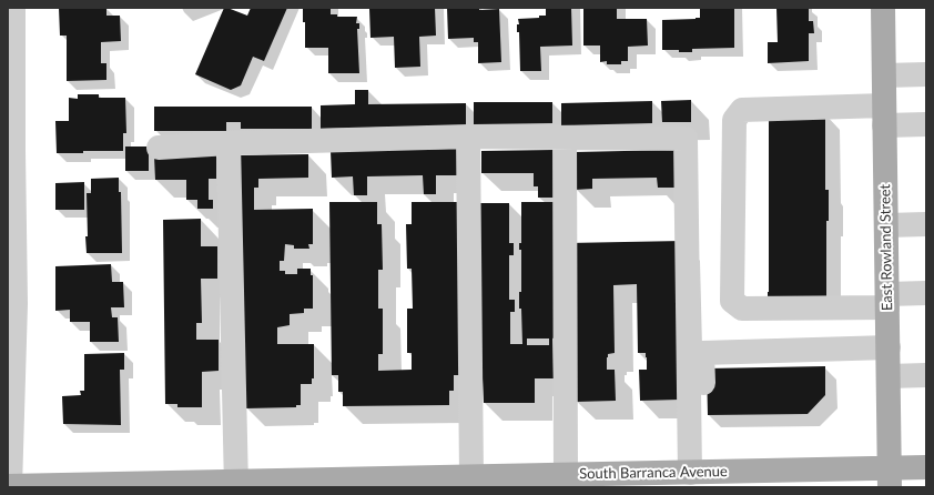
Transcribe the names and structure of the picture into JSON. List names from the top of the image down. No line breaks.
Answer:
{"streets":{"main road":["East Rowland Street","South Barranca Avenue"]},"crossings":[["East Rowland Street","South Barranca Avenue"]]}
